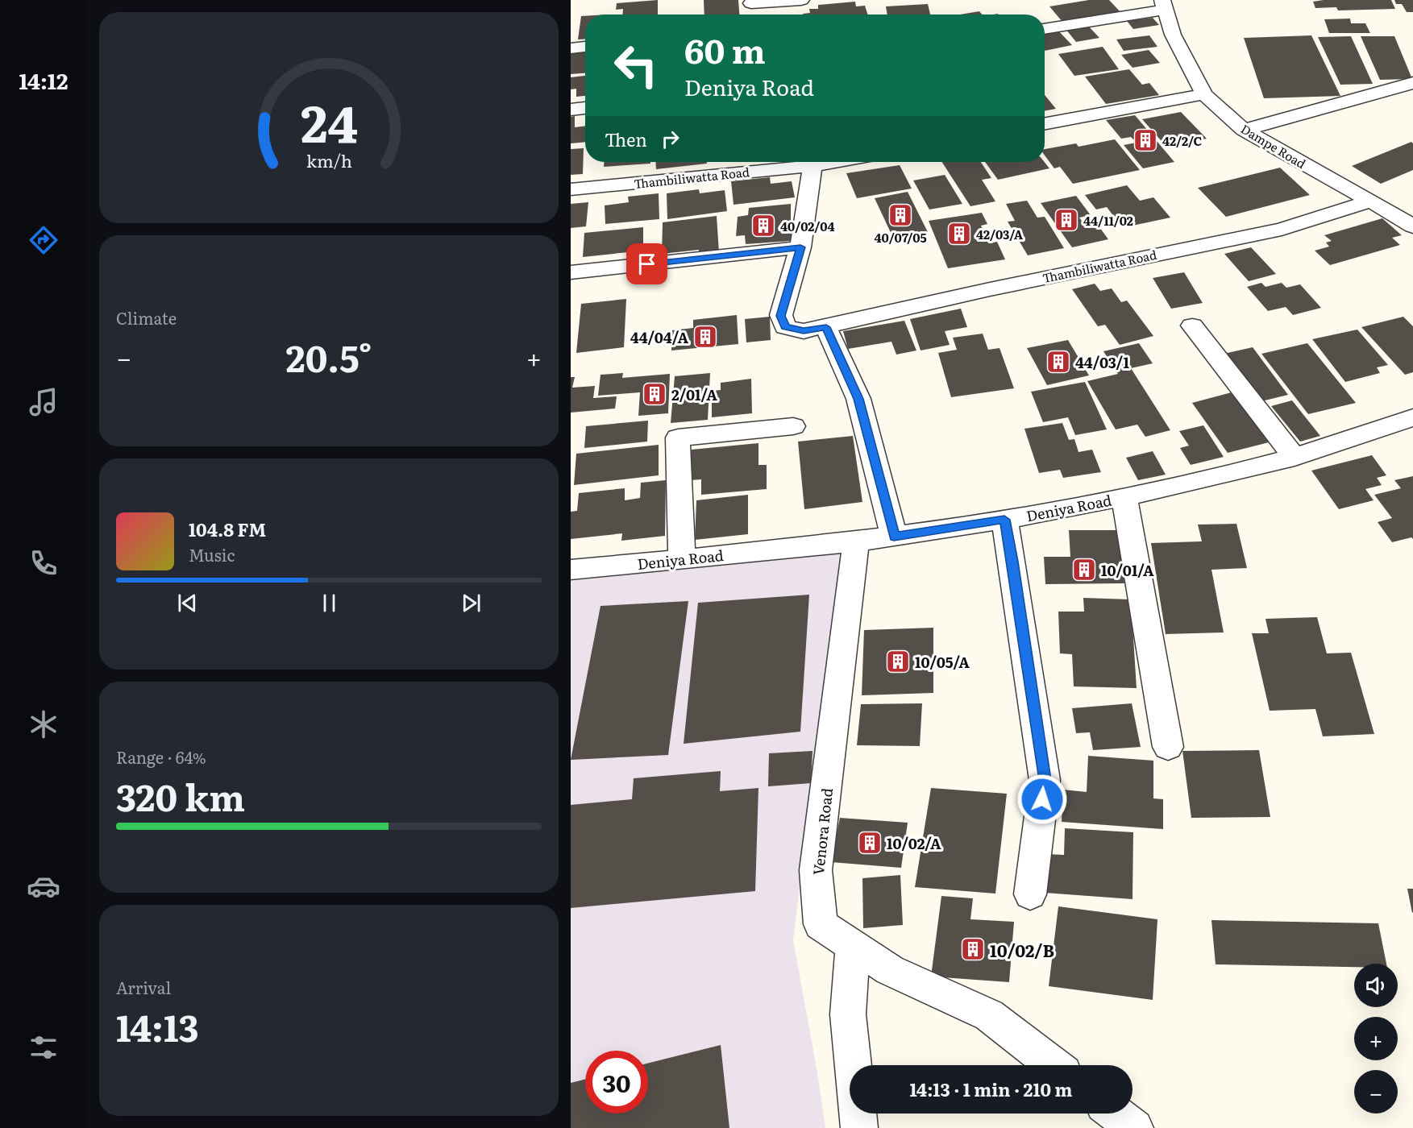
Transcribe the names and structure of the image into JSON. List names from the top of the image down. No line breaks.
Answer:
{"streets":{"street":["Dampe Road","Thambiliwatta Road","Deniya Road","Venora Road"]},"crossings":[["Dampe Road","Thambiliwatta Road"],["Deniya Road","Venora Road"]],"places":{"building":["42/2/C","40/07/05","44/11/02","40/02/04","42/03/A","44/04/A","44/03/1","2/01/A","10/01/A","10/05/A","10/02/A","10/02/B"]},"page":{"tabs":"14:12","turn":["60 m","Deniya Road"],"then":"Then","tile":["Climate",["Range · 64%","320 km"],["Arrival","14:13"]],"heat":["−","20.5°","+"],"song":["104.8 FM","Music"],"map_buttons":["+","−"],"limit":"30","trip":"14:13 · 1 min · 210 m","gauge":["24","km/h"]}}
